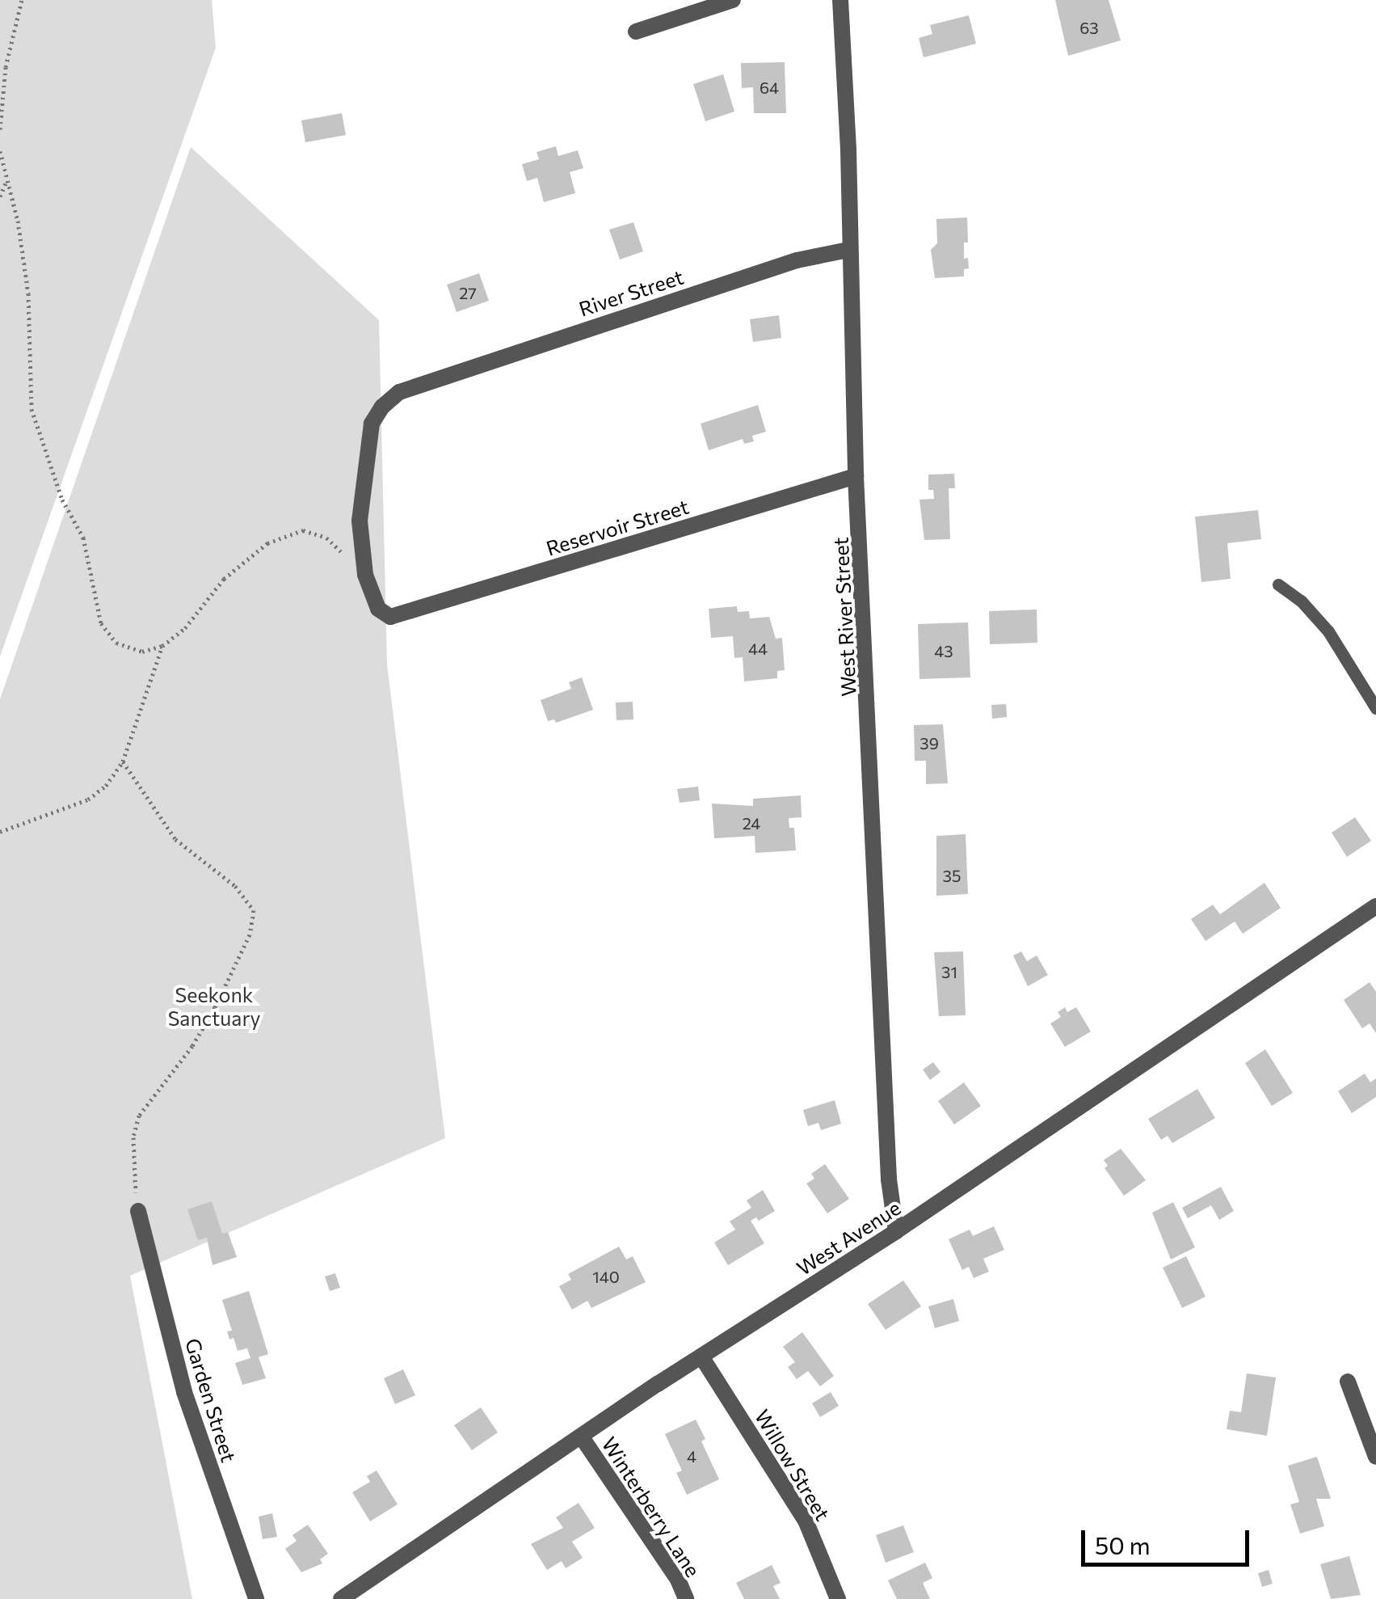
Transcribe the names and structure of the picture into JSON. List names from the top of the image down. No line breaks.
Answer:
{"streets":{"street":["River Street","Reservoir Street","West River Street","West Avenue","Garden Street","Willow Street","Winterberry Lane"]},"crossings":[["River Street","Reservoir Street"],["River Street","West River Street"],["Reservoir Street","West River Street"],["West River Street","West Avenue"],["West Avenue","Willow Street"],["West Avenue","Winterberry Lane"]],"parks":["Seekonk Sanctuary"],"house_numbers":["63","64","27","44","43","39","24","35","31","140","4"],"scale_bar":"50 m"}
